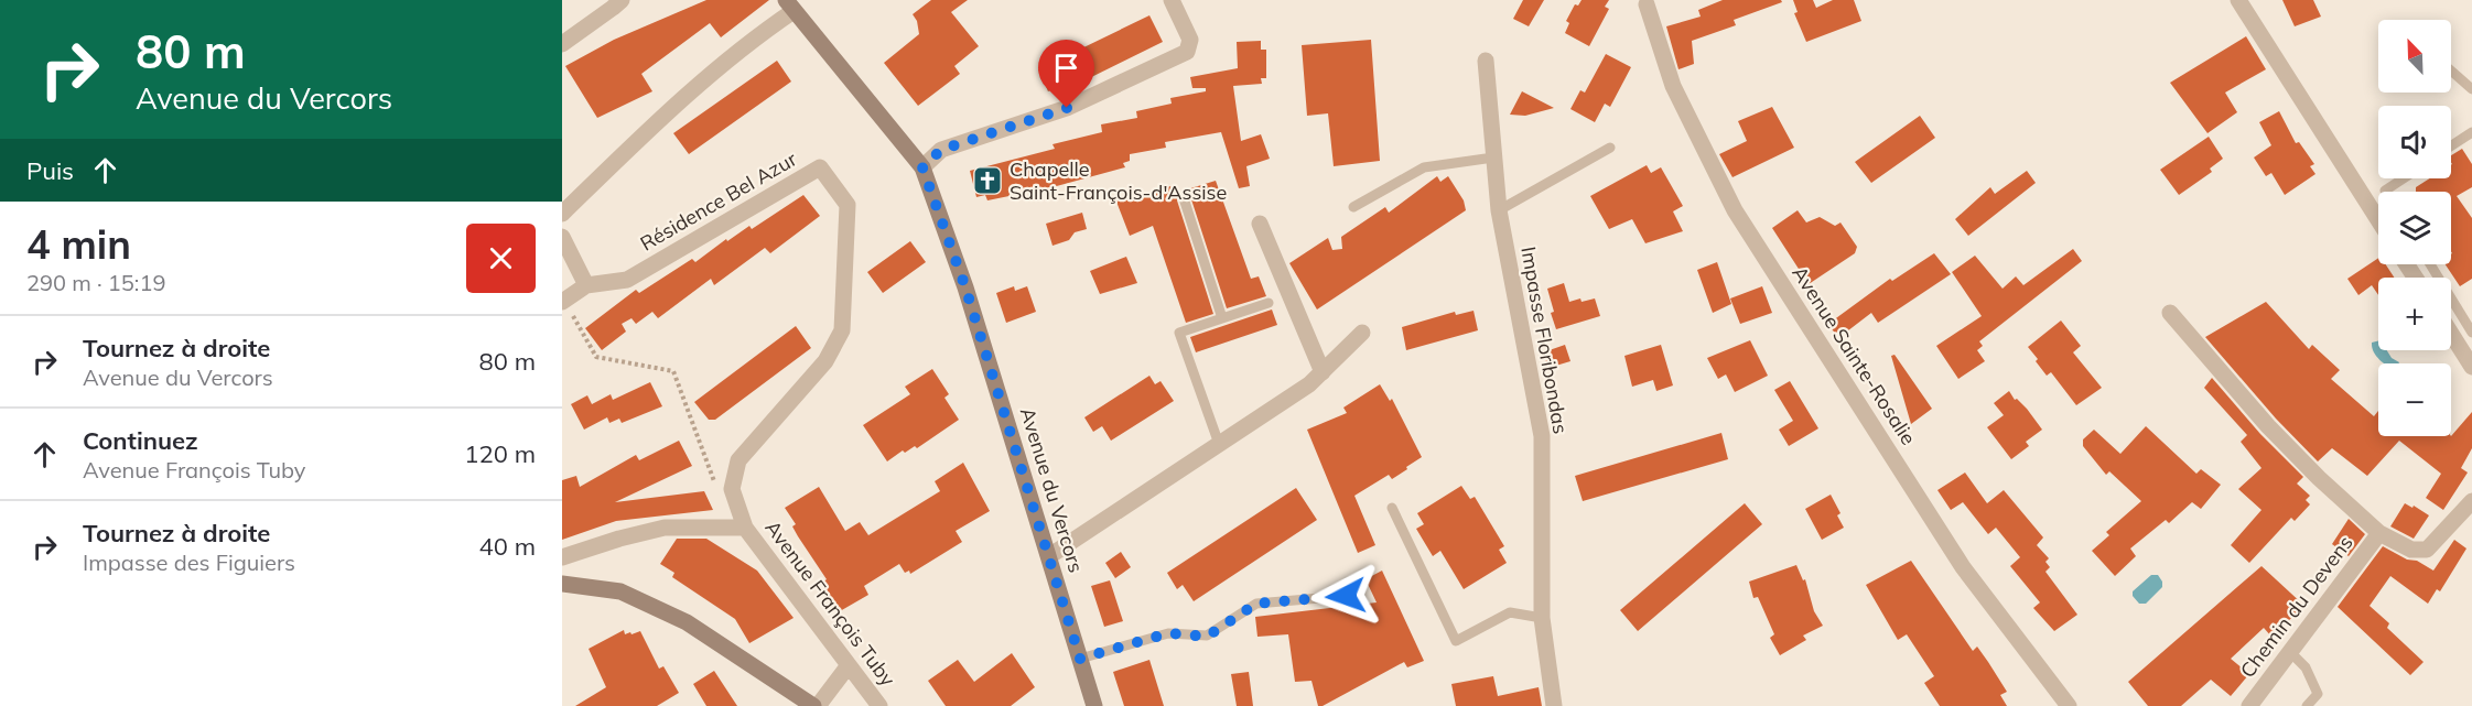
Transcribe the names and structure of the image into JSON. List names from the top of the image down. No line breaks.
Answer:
{"streets":{"street":["Résidence Bel Azur","Impasse Floribondas","Avenue Sainte-Rosalie","Avenue du Vercors","Avenue François Tuby","Chemin du Devens"]},"crossings":[["Résidence Bel Azur","Avenue François Tuby"]],"places":{"church":["Chapelle Saint-François-d'Assise"]},"north":"top left","page":{"turn":["80 m","Avenue du Vercors"],"map_buttons":["+","−"],"then":"Puis","heading":["4 min","290 m · 15:19"],"list":[{"name":"Tournez à droite","note":"Avenue du Vercors","value":"80 m"},{"name":"Continuez","note":"Avenue François Tuby","value":"120 m"},{"name":"Tournez à droite","note":"Impasse des Figuiers","value":"40 m"}]}}
